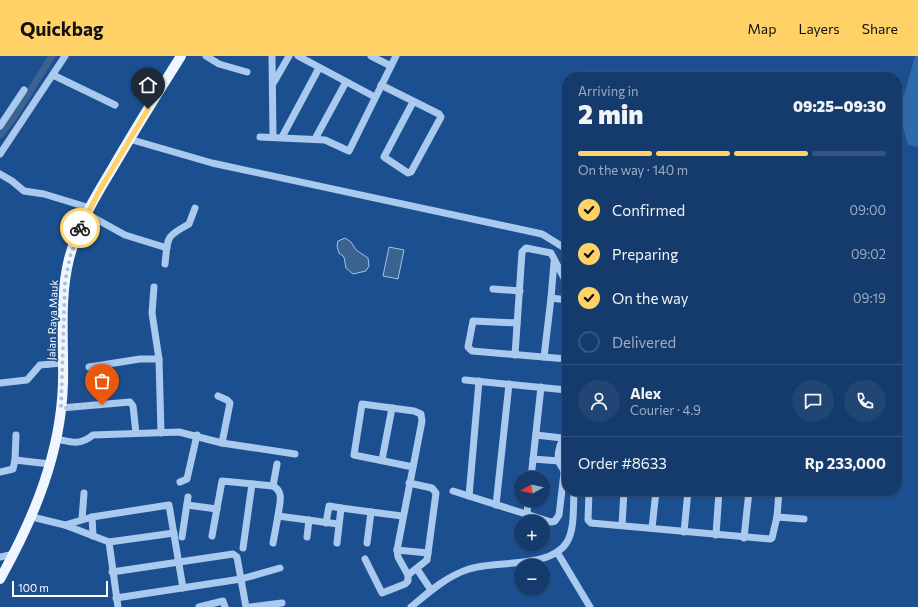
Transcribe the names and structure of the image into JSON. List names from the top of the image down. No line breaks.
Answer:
{"streets":{"main road":["Jalan Raya Mauk"]},"scale_bar":"100 m","north":"left","page":{"header":"Quickbag","nav":["Map","Layers","Share"],"heading":["2 min","Arriving in","09:25–09:30"],"panel":["Alex","Courier · 4.9","Order #8633","Rp 233,000"],"bar":"On the way · 140 m","list":[["Confirmed","09:00"],["Preparing","09:02"],["On the way","09:19"],"Delivered"],"map_buttons":["+","−"],"scale":"100 m"}}
